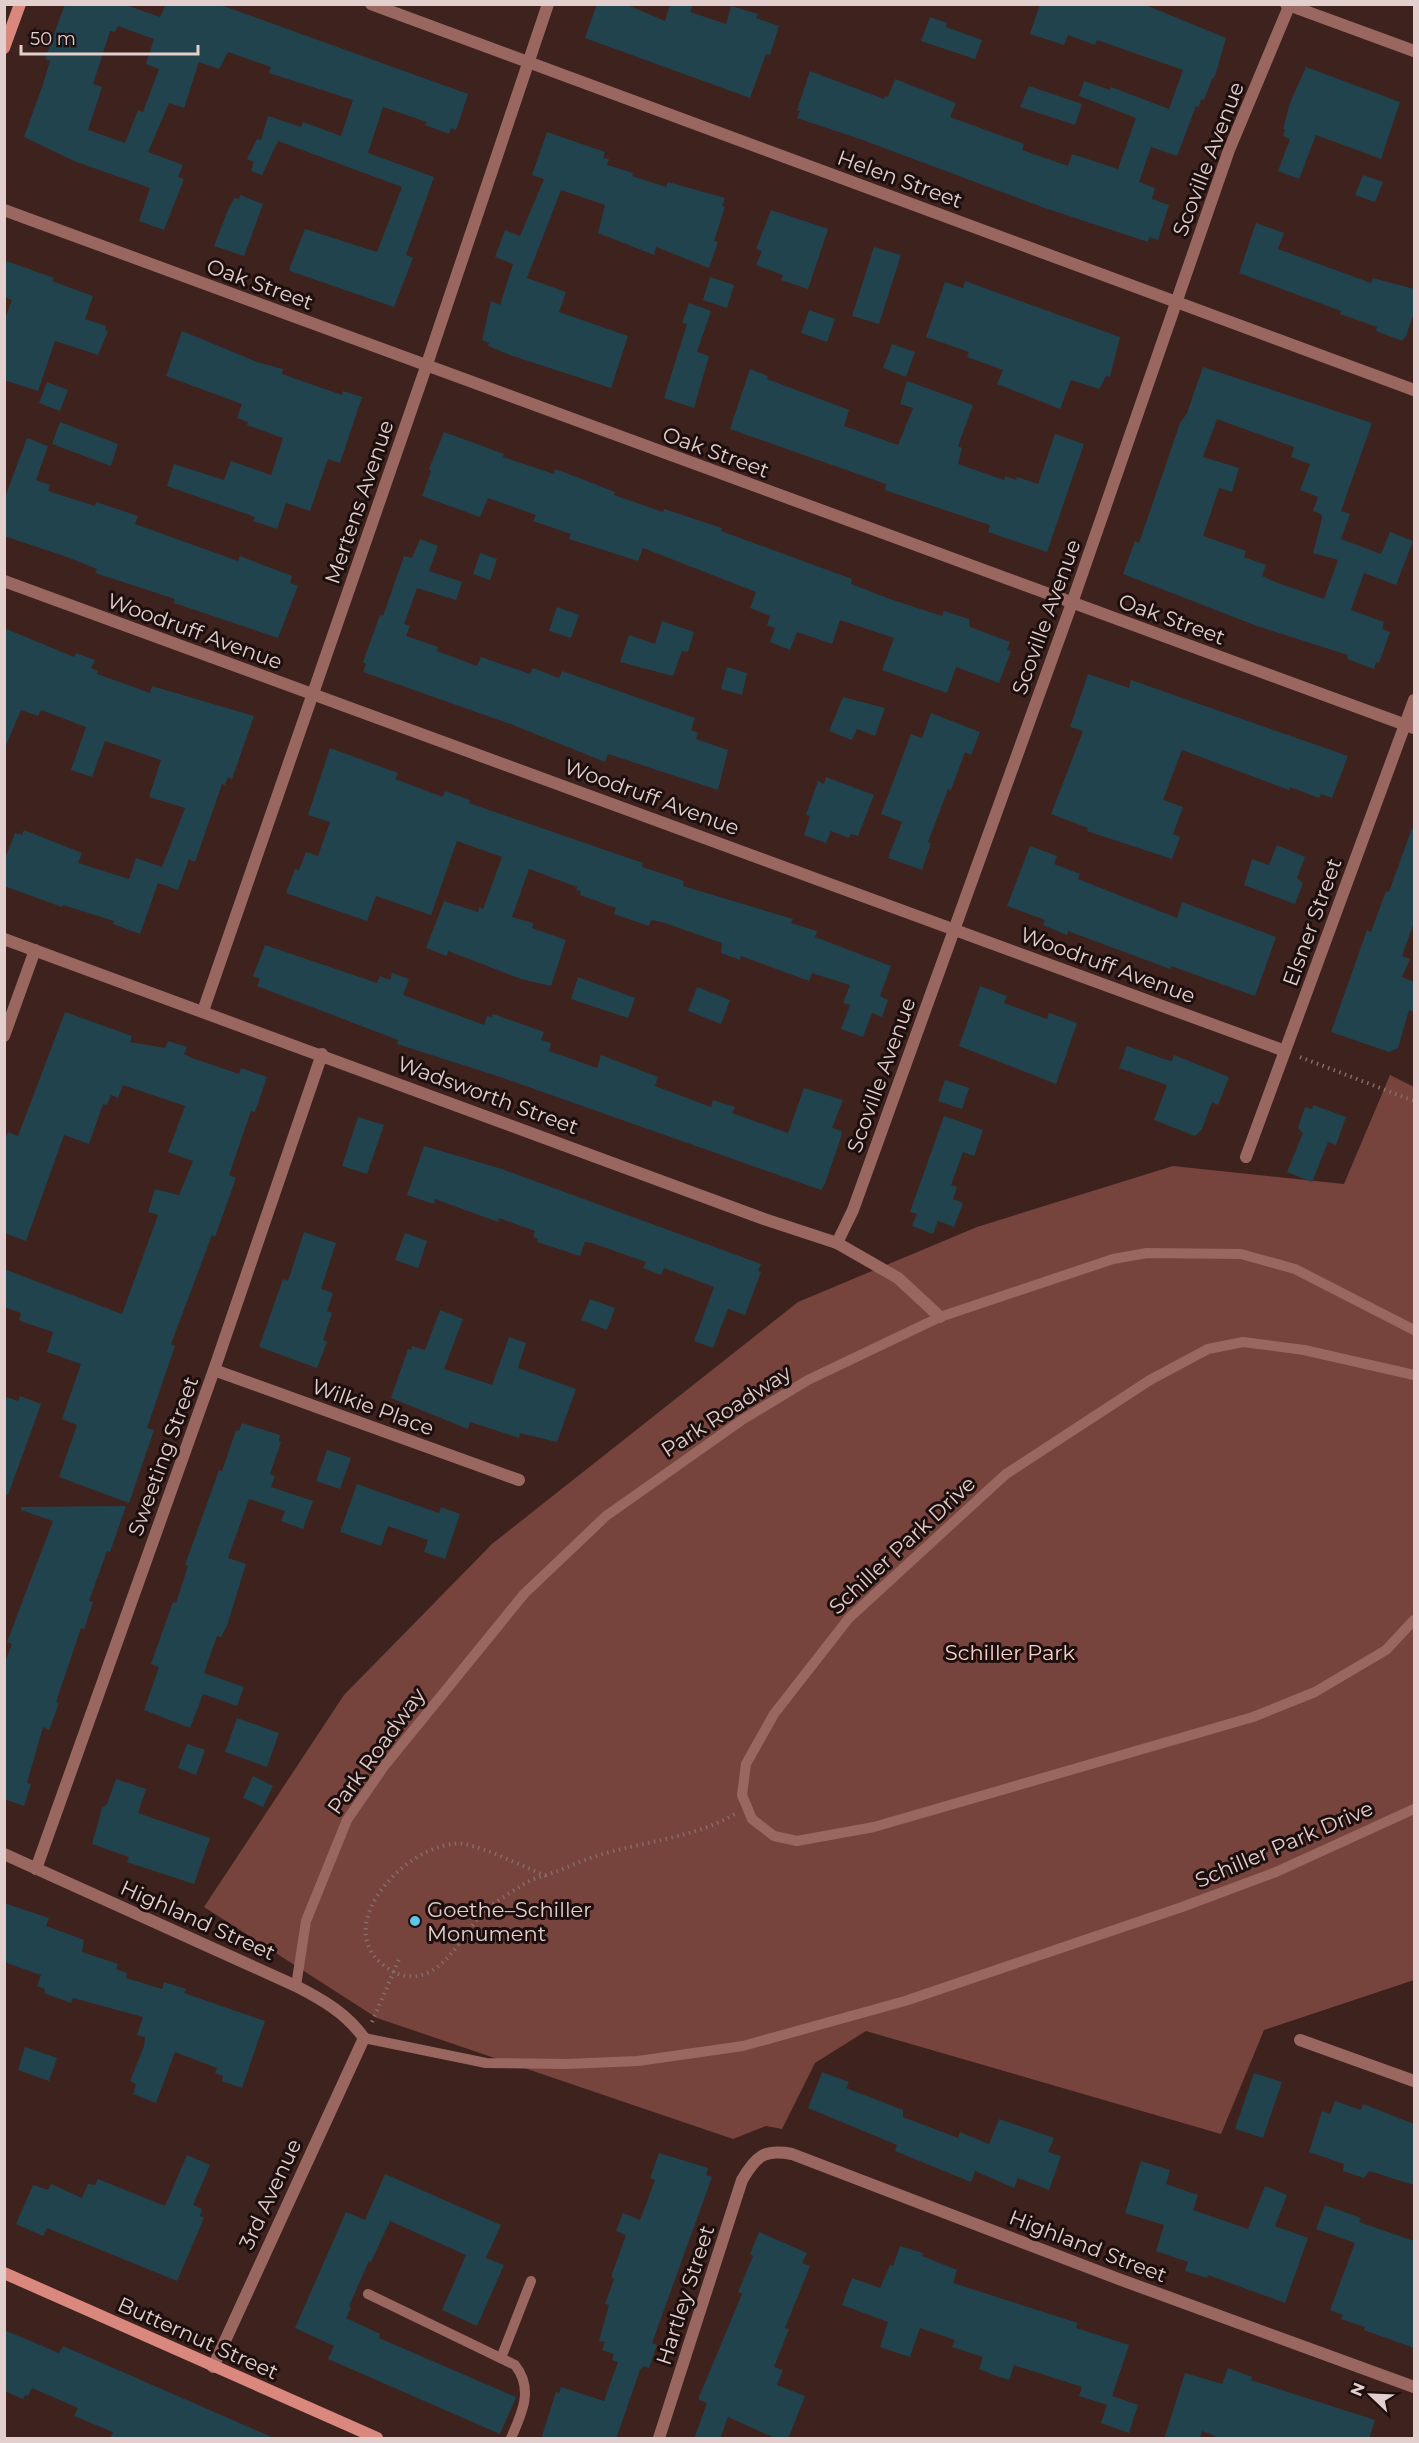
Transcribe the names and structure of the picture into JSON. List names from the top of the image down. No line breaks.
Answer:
{"streets":{"street":["Scoville Avenue","Helen Street","Oak Street","Mertens Avenue","Woodruff Avenue","Elsner Street","Wadsworth Street","Wilkie Place","Sweeting Street","Highland Street","3rd Avenue","Hartley Street","Butternut Street"],"lane":["Park Roadway","Schiller Park Drive"]},"crossings":[["Scoville Avenue","Helen Street"],["Scoville Avenue","Oak Street"],["Scoville Avenue","Woodruff Avenue"],["Scoville Avenue","Wadsworth Street"],["Helen Street","Mertens Avenue"],["Oak Street","Mertens Avenue"],["Oak Street","Elsner Street"],["Mertens Avenue","Woodruff Avenue"],["Mertens Avenue","Wadsworth Street"],["Woodruff Avenue","Elsner Street"],["Wadsworth Street","Park Roadway"],["Wadsworth Street","Sweeting Street"],["Wilkie Place","Sweeting Street"],["Park Roadway","Highland Street"],["Sweeting Street","Highland Street"],["Schiller Park Drive","Highland Street"],["Schiller Park Drive","3rd Avenue"],["Highland Street","3rd Avenue"],["Highland Street","Hartley Street"],["3rd Avenue","Butternut Street"]],"parks":["Schiller Park"],"places":["Goethe–Schiller Monument"],"scale_bar":"50 m","north":"top left"}
